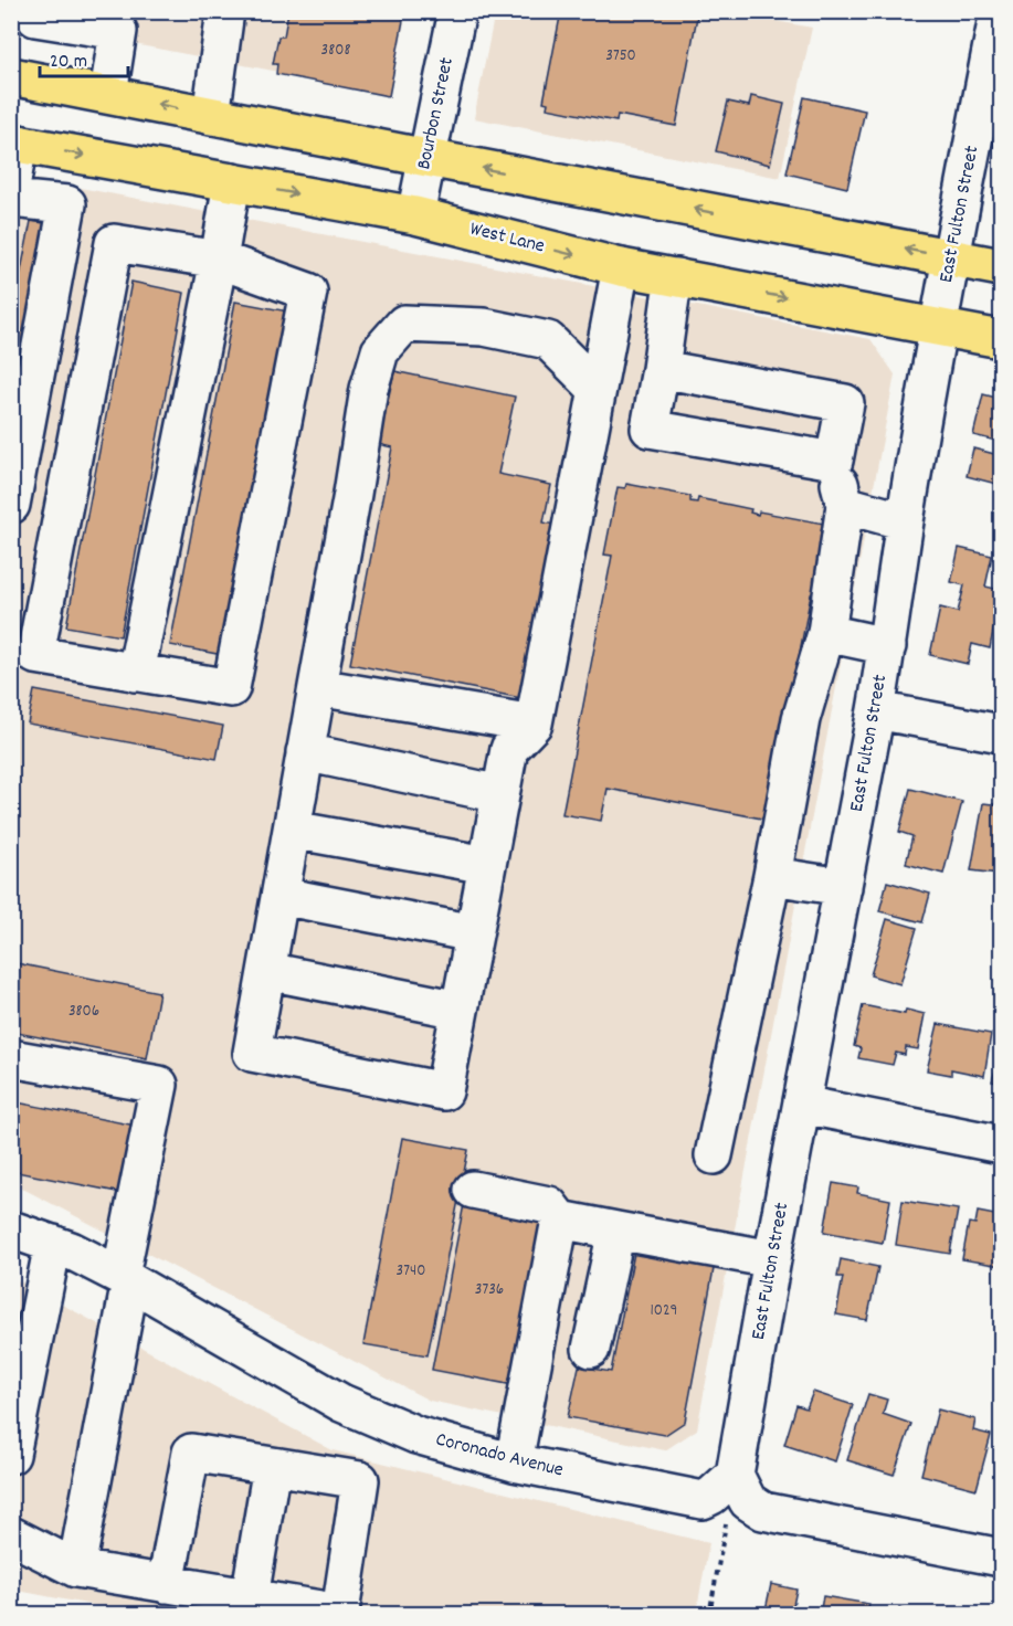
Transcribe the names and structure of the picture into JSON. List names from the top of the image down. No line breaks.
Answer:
{"streets":{"main road":["West Lane"],"street":["Bourbon Street","East Fulton Street","Coronado Avenue"]},"crossings":[["Bourbon Street","West Lane"],["East Fulton Street","West Lane"],["East Fulton Street","Coronado Avenue"]],"house_numbers":["3808","3750","3806","3740","3736","1029"],"scale_bar":"20 m"}
